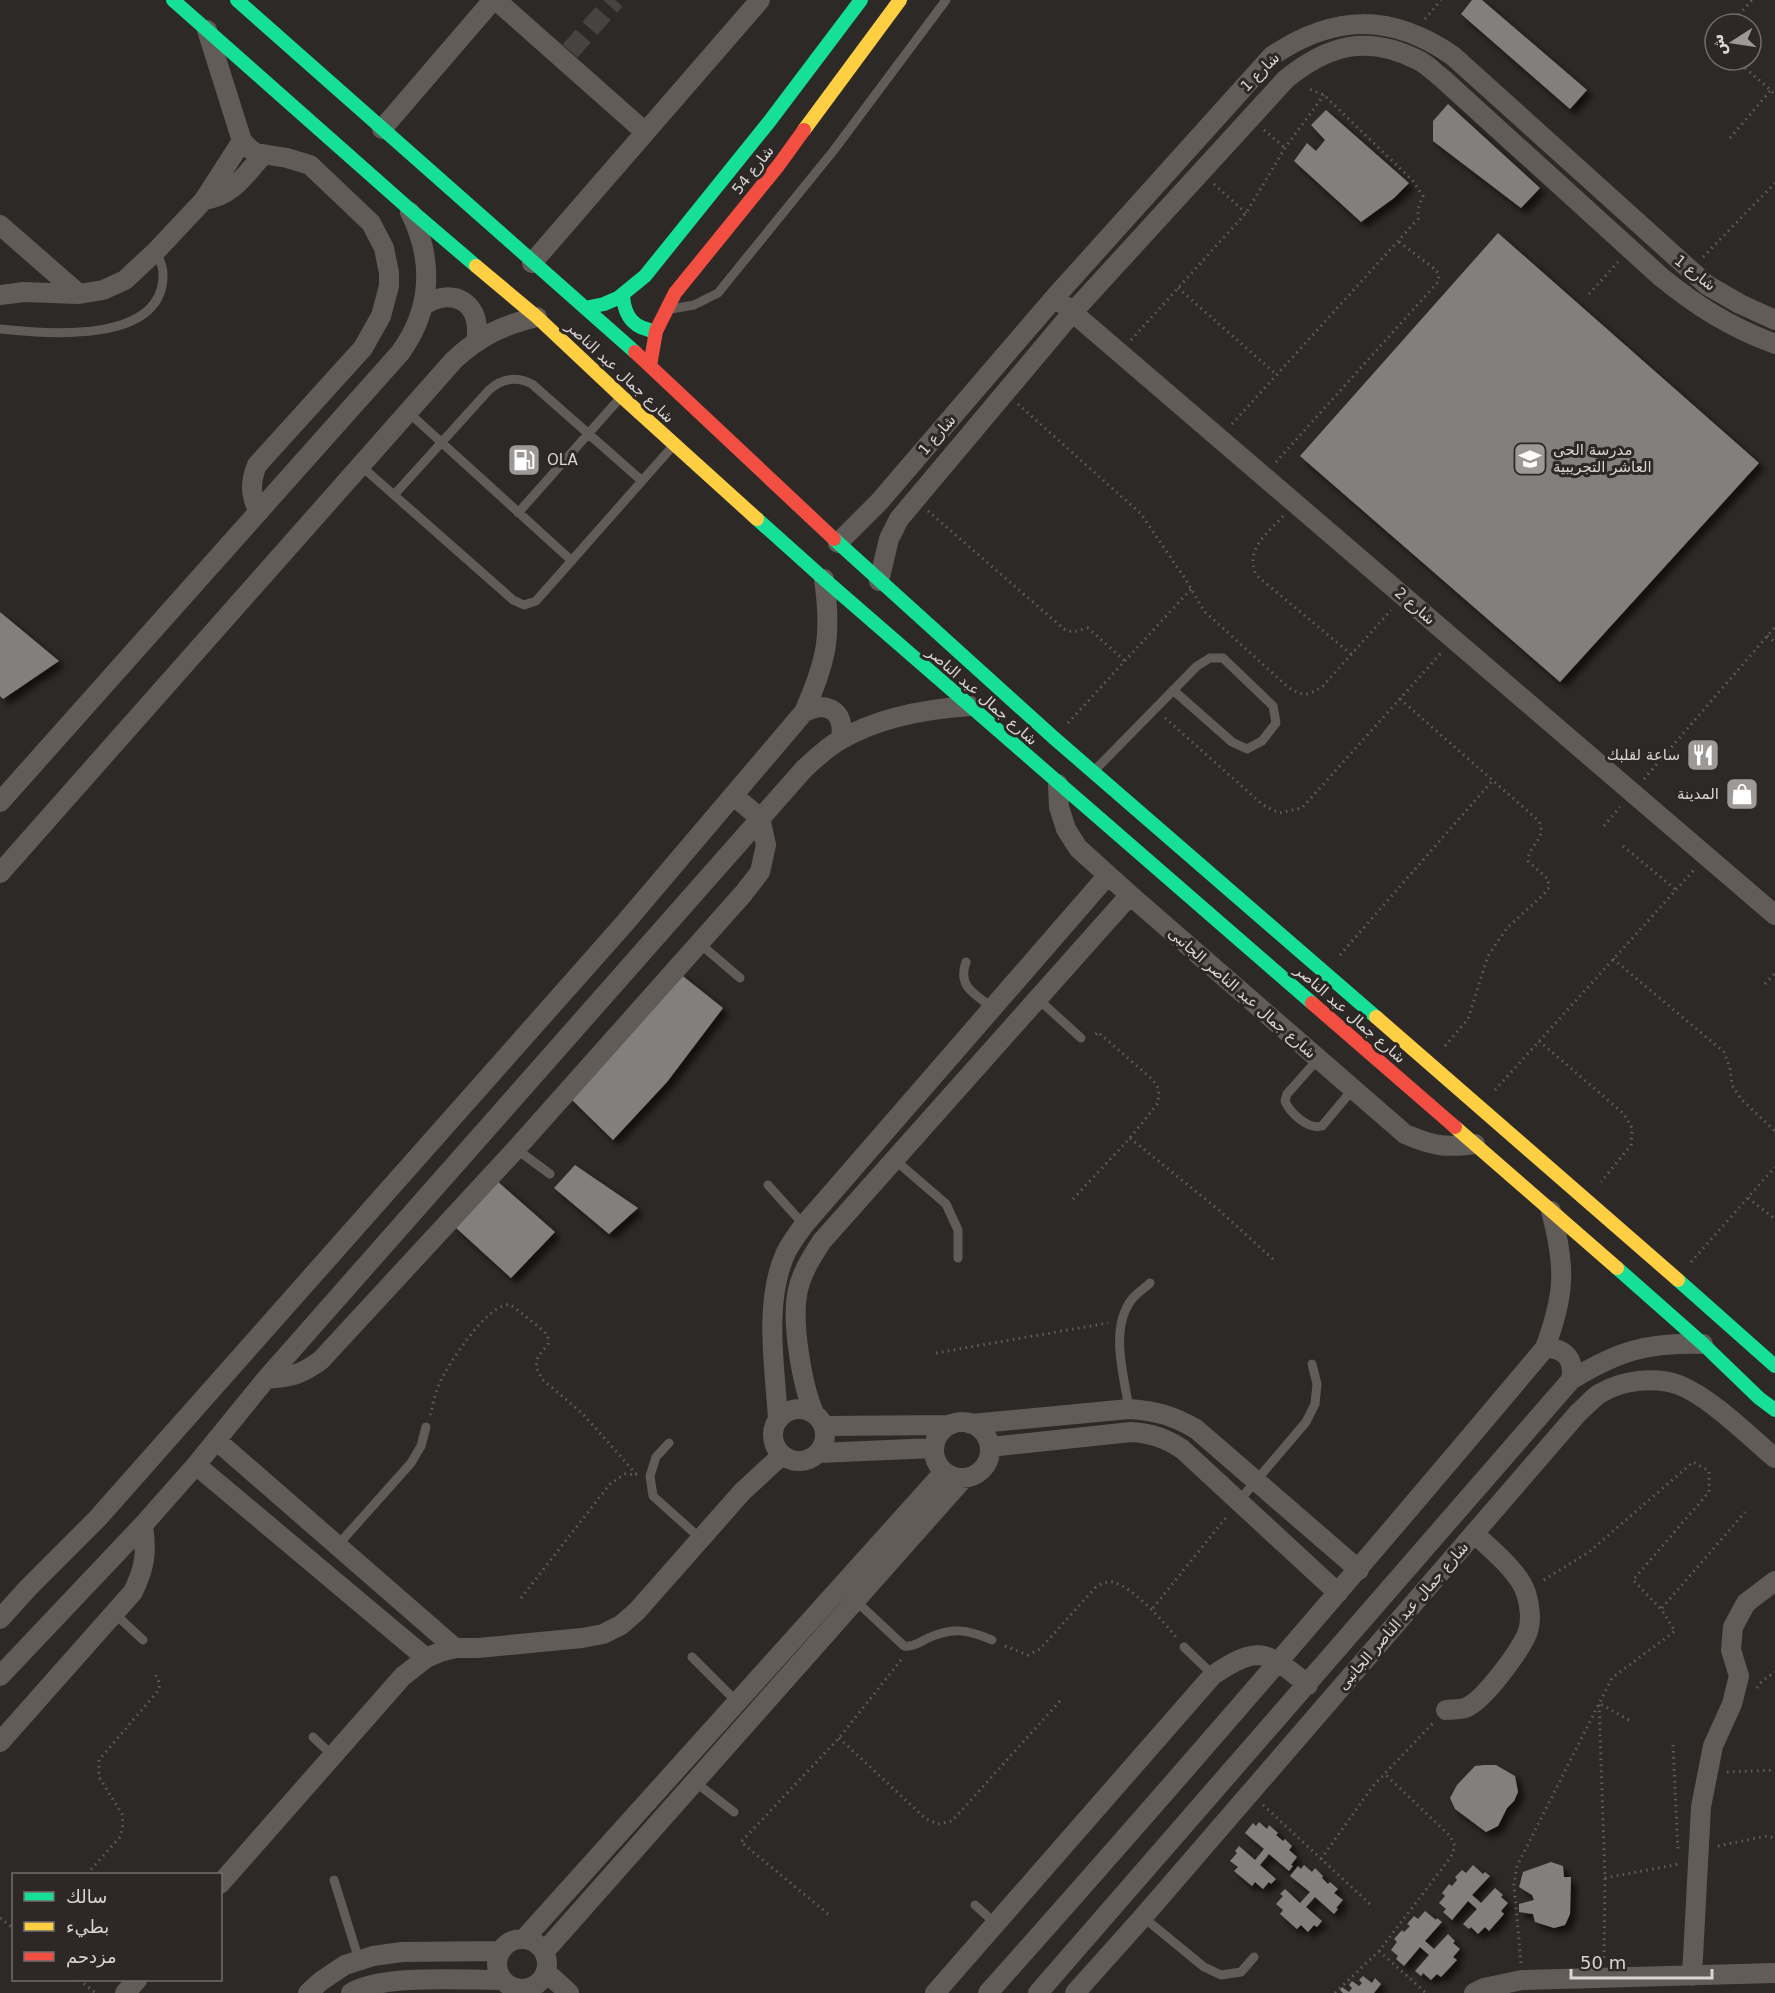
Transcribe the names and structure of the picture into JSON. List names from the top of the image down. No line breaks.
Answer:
{"streets":{"main road":["شارع 54","شارع جمال عبد الناصر"],"street":["شارع 1","شارع 2","شارع جمال عبد الناصر الجانبى"]},"crossings":[["شارع 1","شارع جمال عبد الناصر"],["شارع 1","شارع 2"],["شارع 54","شارع جمال عبد الناصر"],["شارع جمال عبد الناصر","شارع جمال عبد الناصر الجانبى"]],"places":{"school or university":["مدرسة الحى العاشر التجريبية"],"fuel station":["OLA"],"restaurant":["ساعة لقلبك"],"shop":["المدينة"]},"legend":["سالك","بطيء","مزدحم"],"scale_bar":"50 m","north":"left"}
